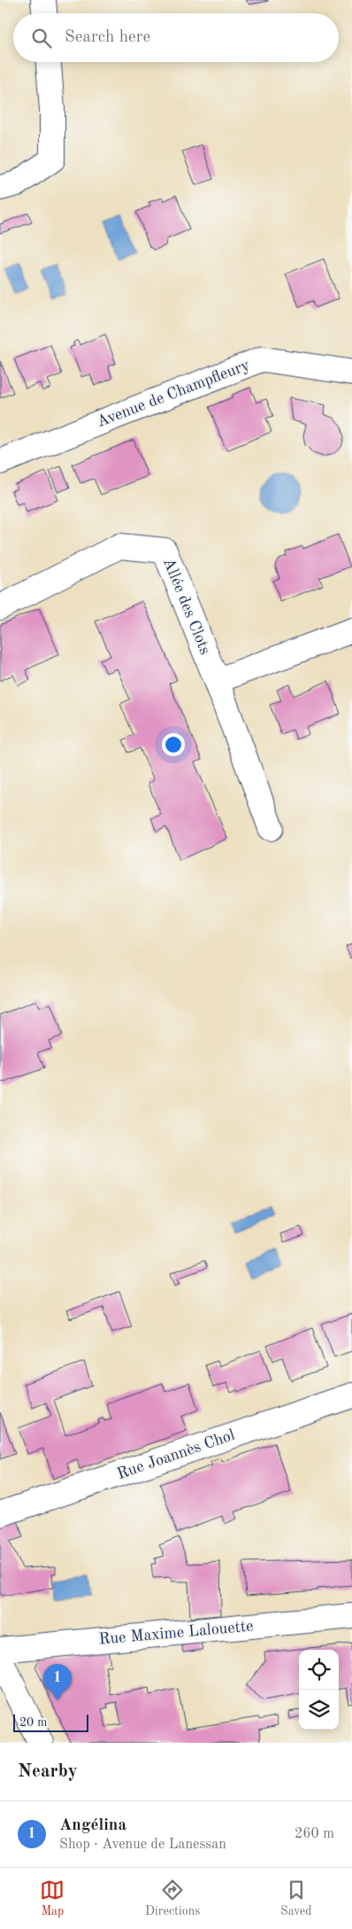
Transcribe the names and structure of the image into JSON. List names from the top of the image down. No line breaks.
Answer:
{"streets":{"street":["Avenue de Champfleury","Allée des Clots","Rue Joannès Chol","Rue Maxime Lalouette"]},"scale_bar":"20 m","page":{"search":"Search here","pins":"1","scale":"20 m","heading":"Nearby","list":[{"mark":"1","name":"Angélina","note":"Shop · Avenue de Lanessan","value":"260 m"}],"nav":["Map","Directions","Saved"]}}
